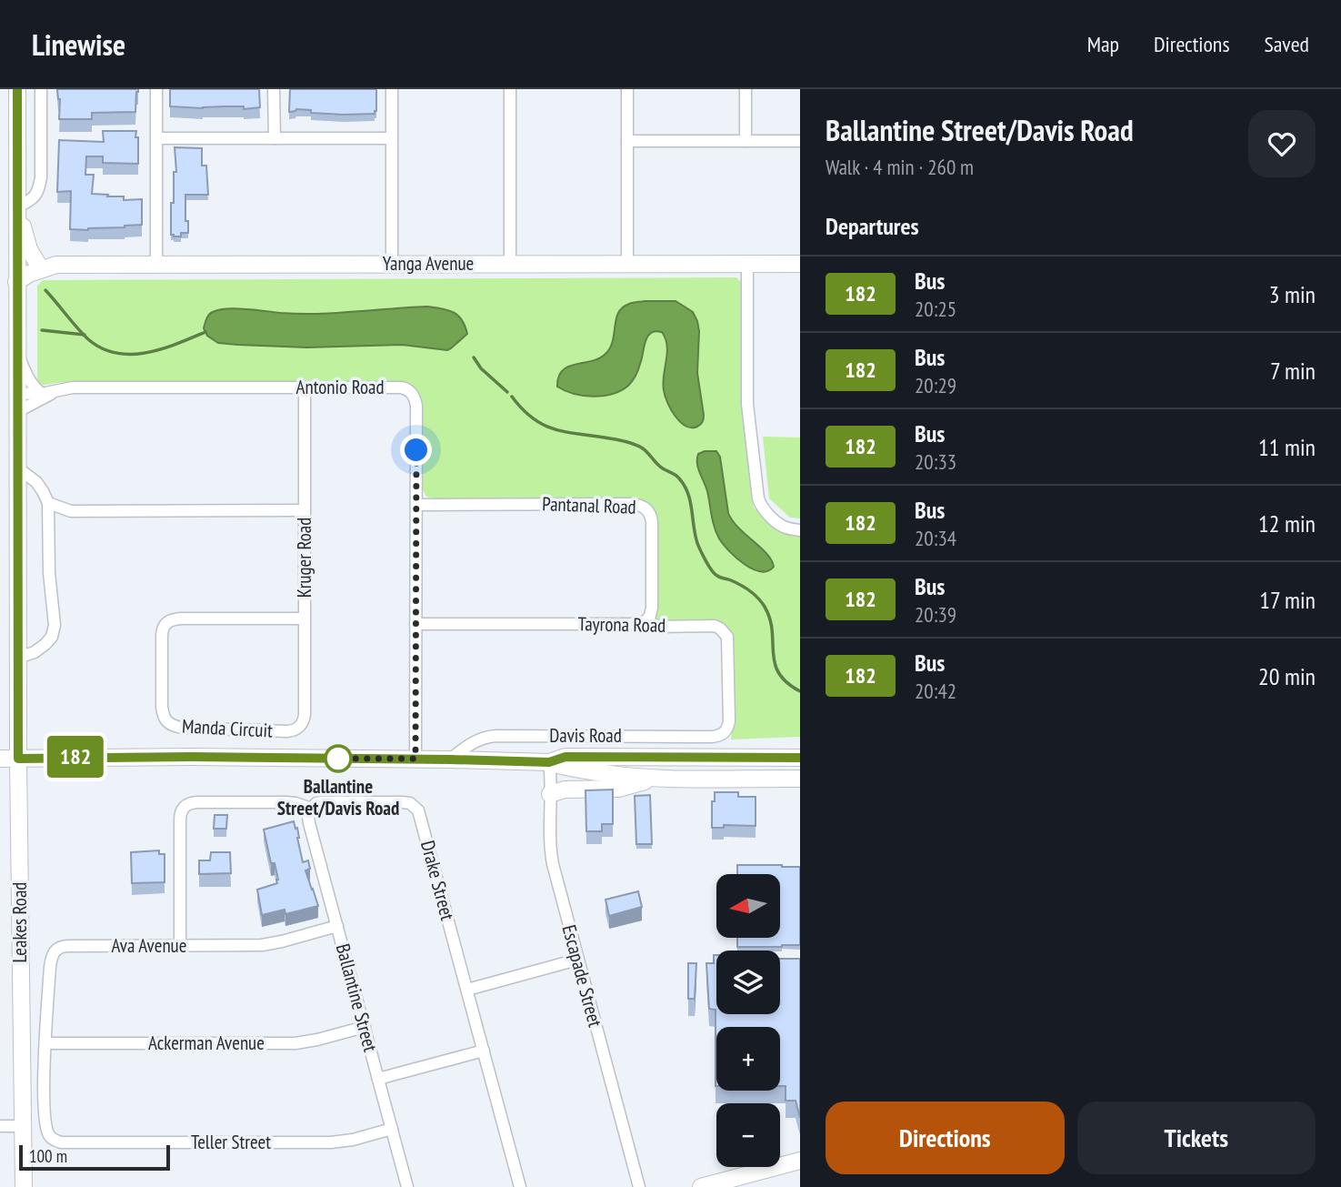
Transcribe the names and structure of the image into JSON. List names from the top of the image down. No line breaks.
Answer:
{"streets":{"main road":["Yanga Avenue","Davis Road","Leakes Road"],"street":["Antonio Road","Pantanal Road","Kruger Road","Tayrona Road","Manda Circuit","Drake Street","Ava Avenue","Escapade Street","Ballantine Street","Ackerman Avenue","Teller Street"]},"crossings":[["Yanga Avenue","Leakes Road"],["Antonio Road","Pantanal Road"],["Antonio Road","Kruger Road"],["Antonio Road","Tayrona Road"],["Antonio Road","Davis Road"],["Antonio Road","Leakes Road"],["Pantanal Road","Tayrona Road"],["Kruger Road","Manda Circuit"],["Tayrona Road","Davis Road"],["Davis Road","Leakes Road"],["Davis Road","Escapade Street"],["Drake Street","Ava Avenue"],["Drake Street","Ballantine Street"],["Ava Avenue","Ballantine Street"],["Ava Avenue","Ackerman Avenue"],["Ava Avenue","Teller Street"],["Ballantine Street","Ackerman Avenue"],["Ballantine Street","Teller Street"],["Ackerman Avenue","Teller Street"]],"places":["Ballantine Street/Davis Road"],"lines":["bus line 182"],"scale_bar":"100 m","north":"left","page":{"header":"Linewise","nav":["Map","Directions","Saved"],"on_map":"182","heading":[["Ballantine Street/Davis Road","Walk · 4 min · 260 m"],"Departures"],"list":[{"mark":"182","name":"Bus","note":"20:25","value":"3 min"},{"mark":"182","name":"Bus","note":"20:29","value":"7 min"},{"mark":"182","name":"Bus","note":"20:33","value":"11 min"},{"mark":"182","name":"Bus","note":"20:34","value":"12 min"},{"mark":"182","name":"Bus","note":"20:39","value":"17 min"},{"mark":"182","name":"Bus","note":"20:42","value":"20 min"}],"map_buttons":["+","−"],"buttons":["Directions","Tickets"],"scale":"100 m"}}
